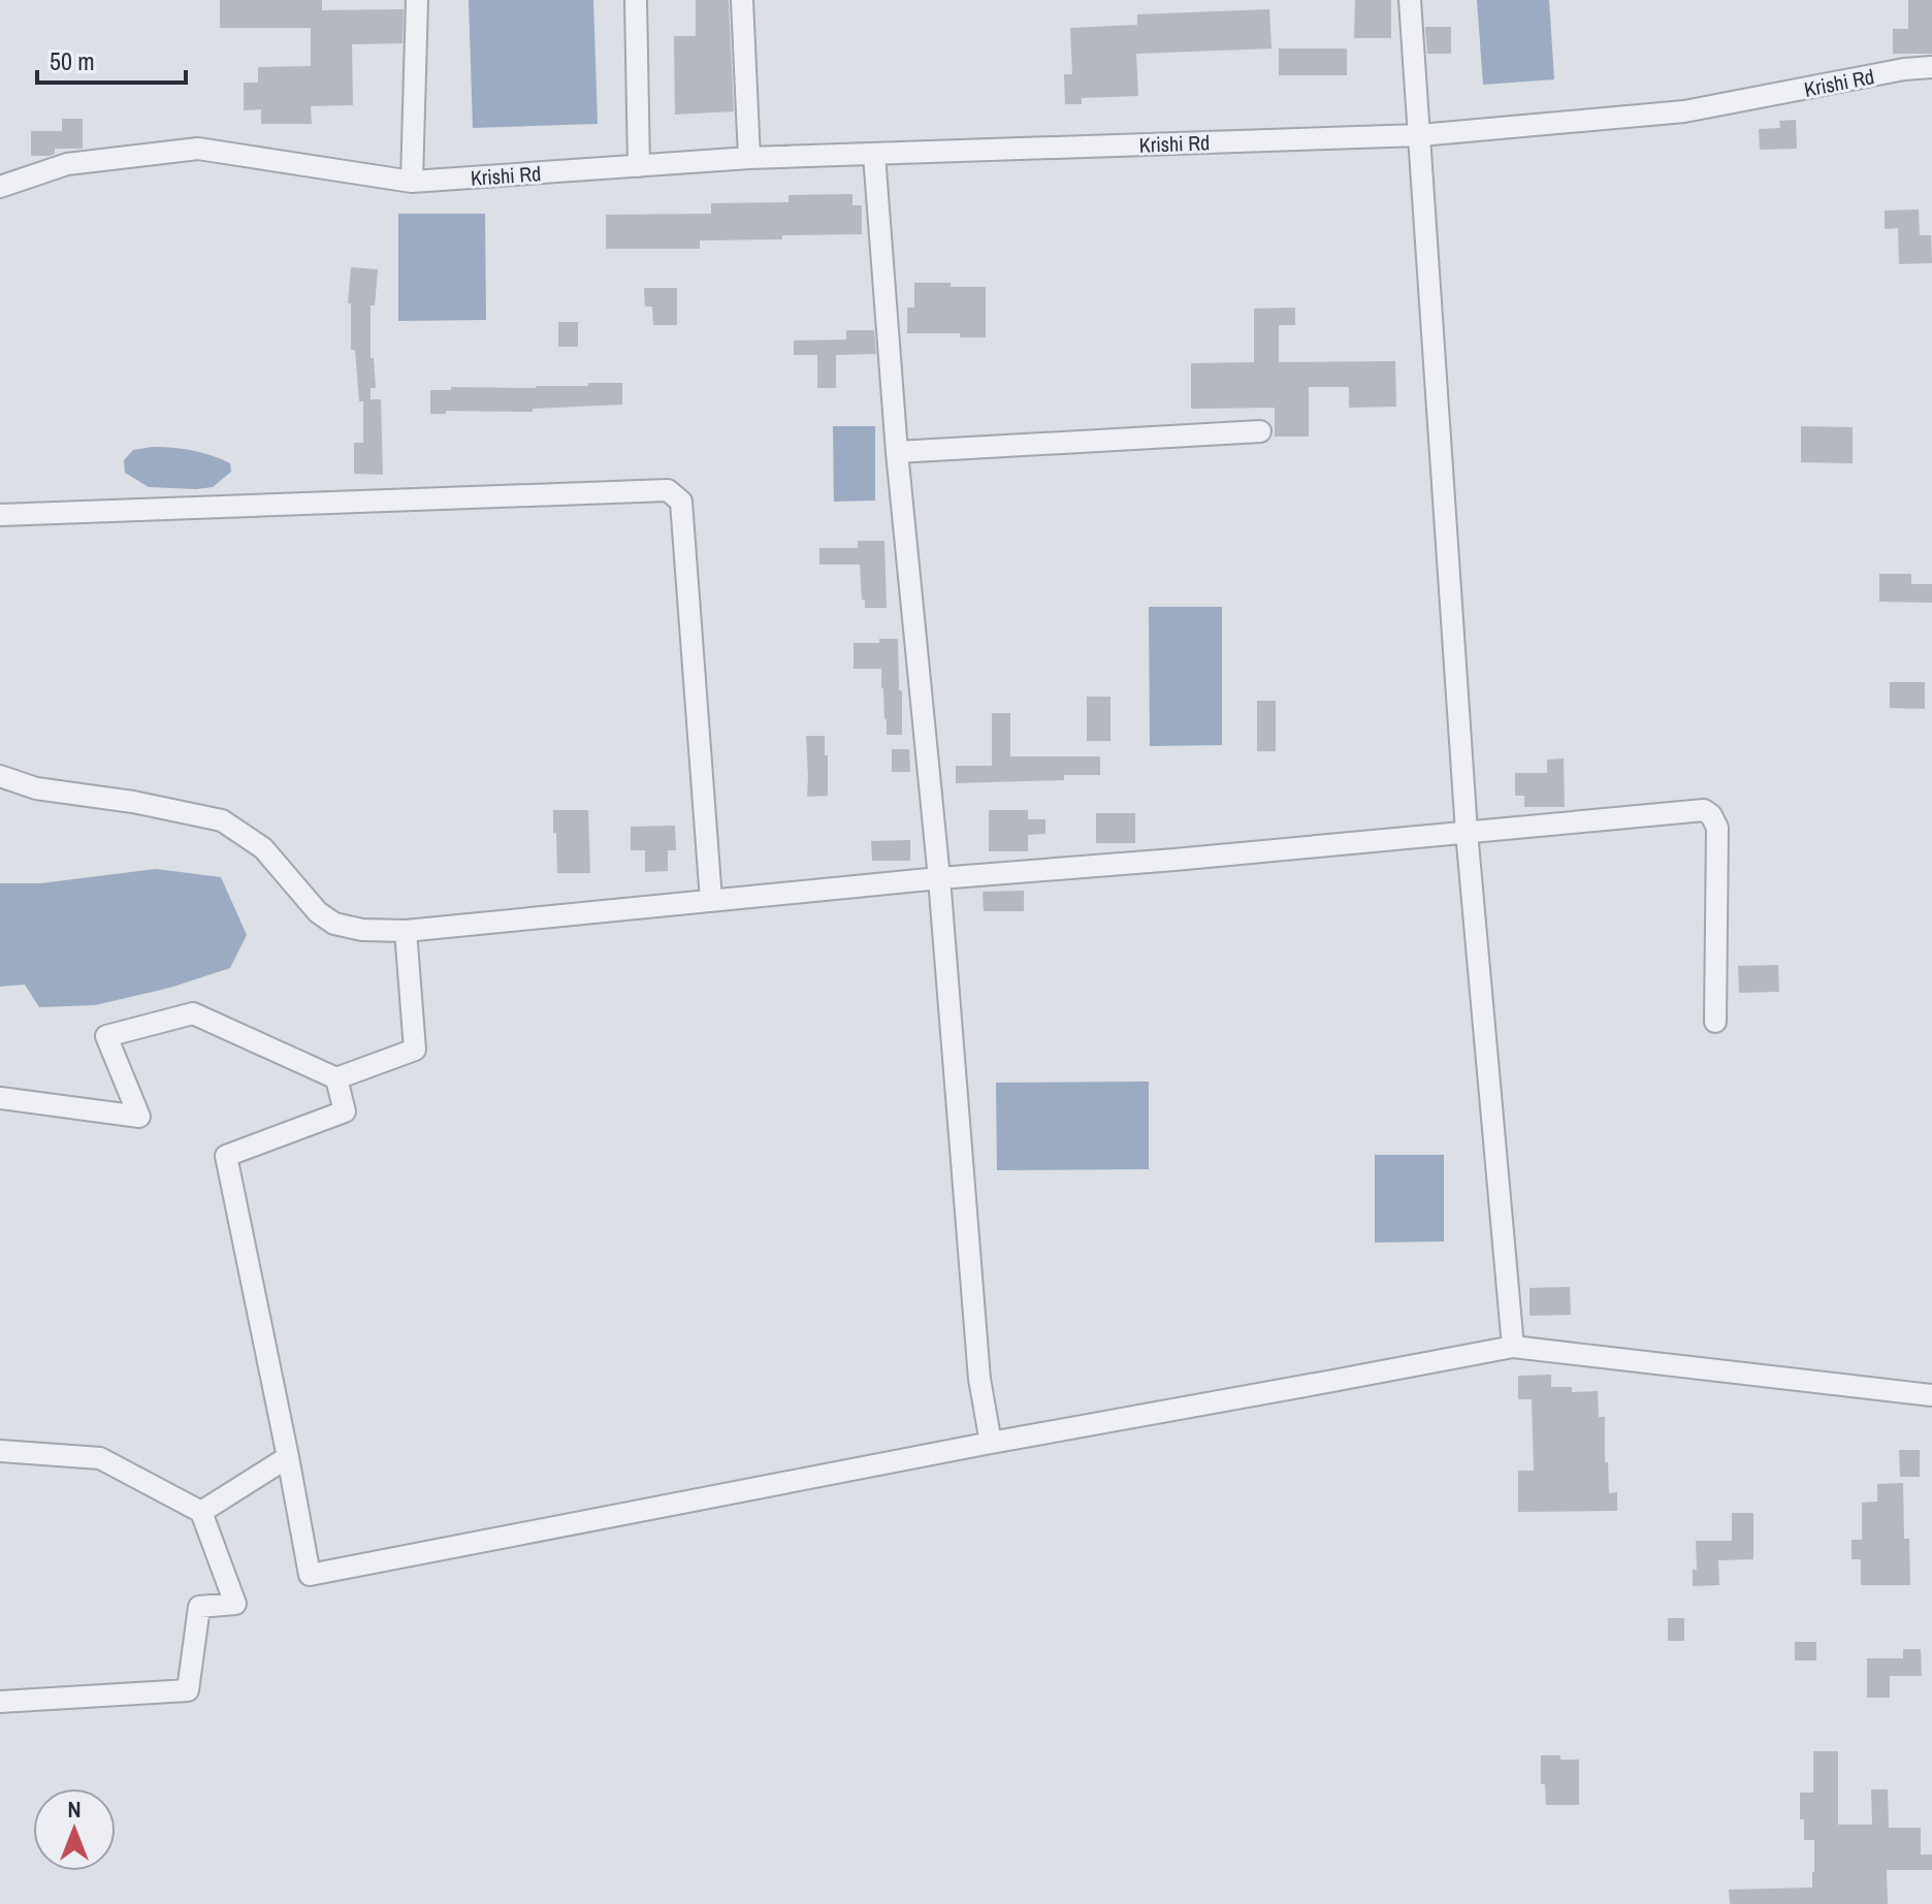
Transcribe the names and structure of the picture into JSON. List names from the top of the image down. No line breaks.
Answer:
{"streets":{"street":["Krishi Rd"]},"scale_bar":"50 m","north":"top"}
